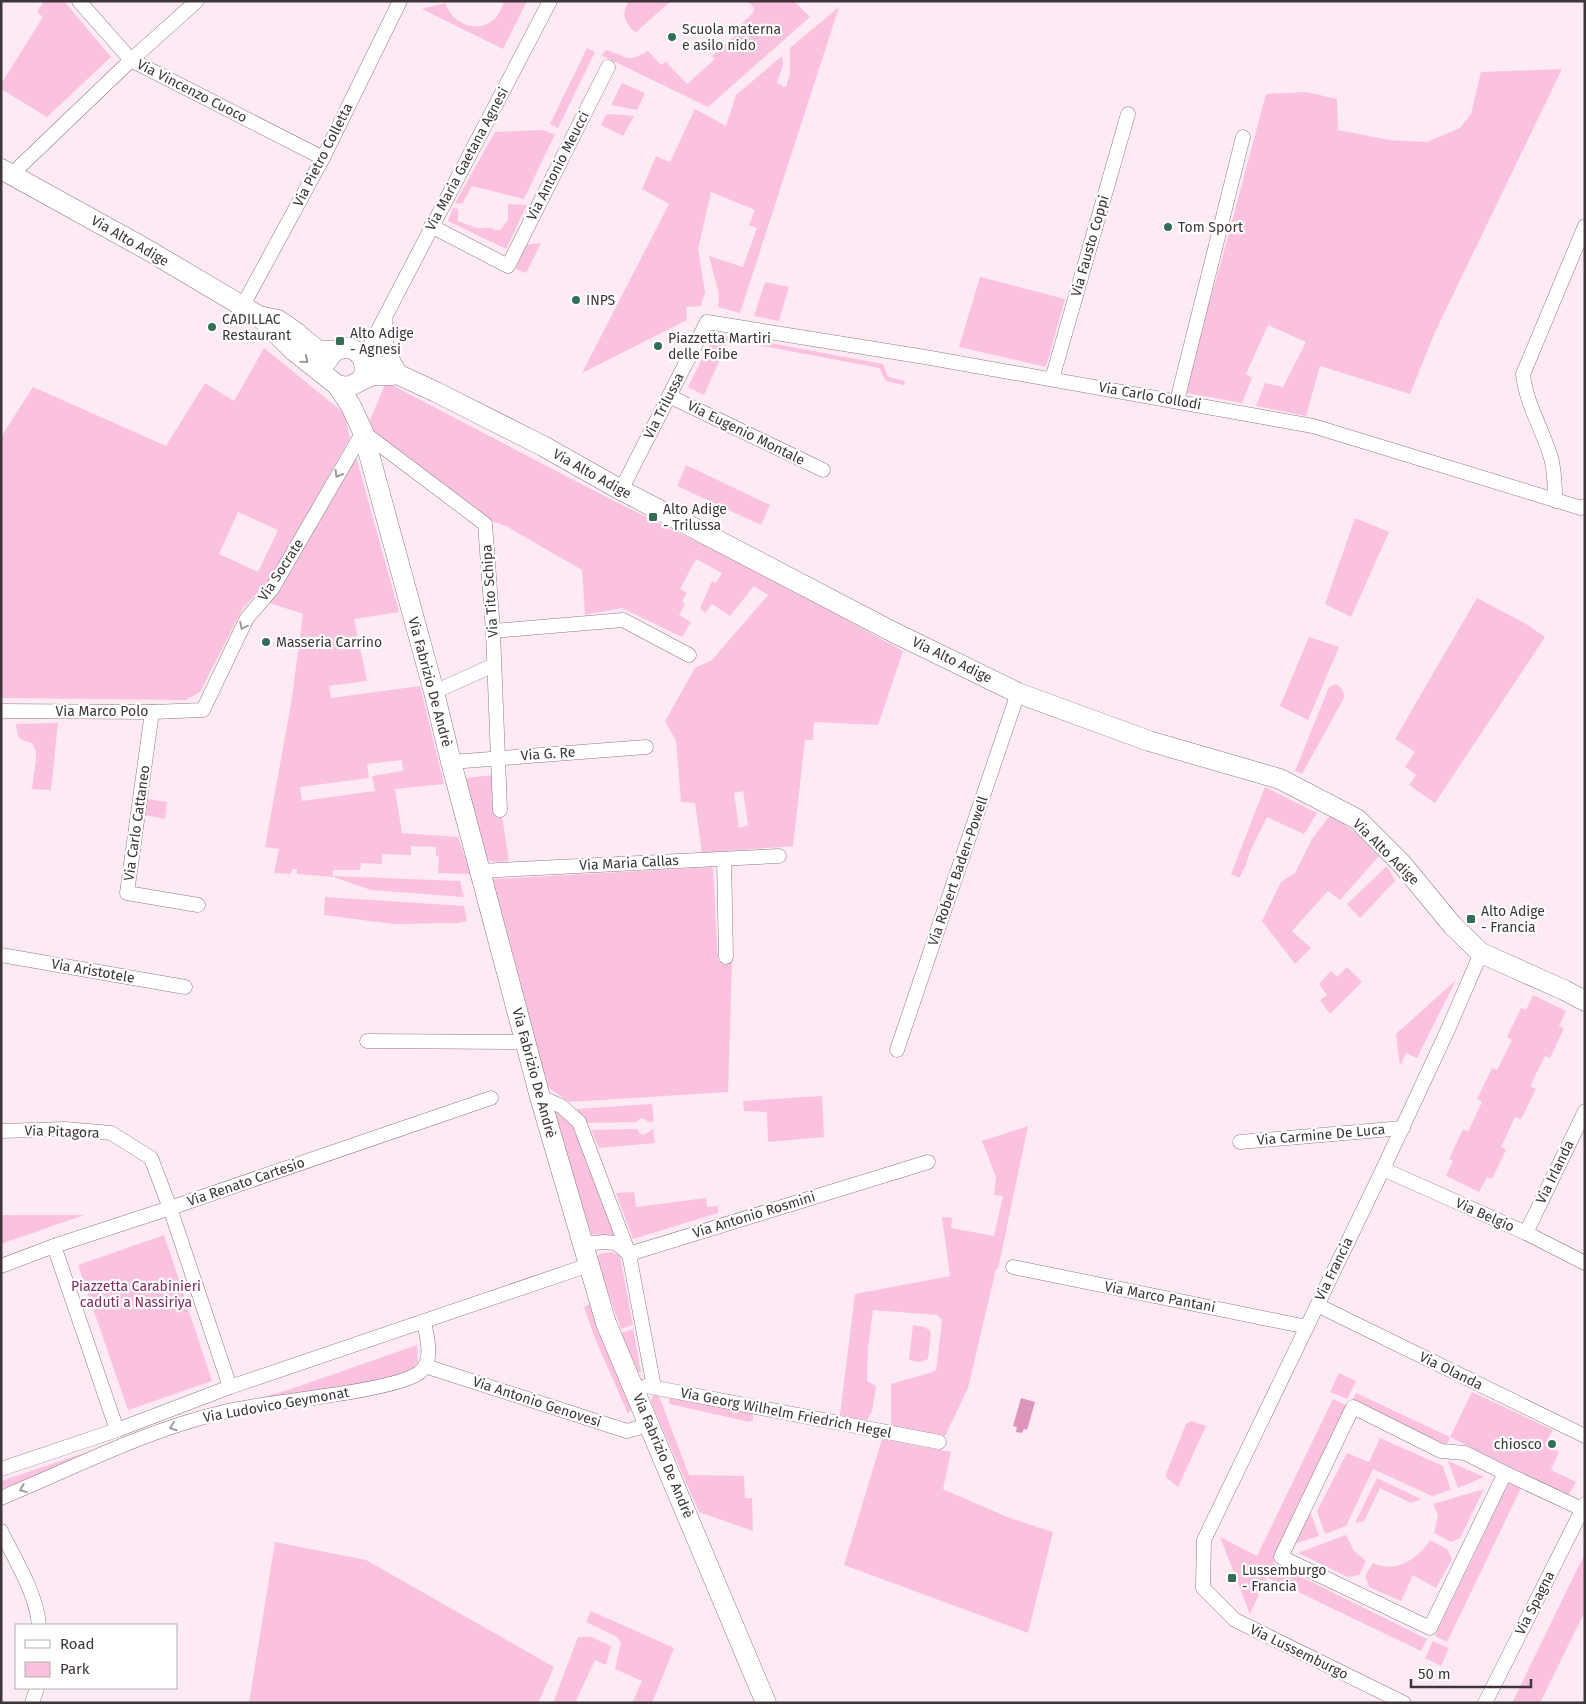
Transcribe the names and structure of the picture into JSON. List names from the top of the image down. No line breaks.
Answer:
{"streets":{"street":["Via Vincenzo Cuoco","Via Pietro Colletta","Via Maria Gaetana Agnesi","Via Antonio Meucci","Via Alto Adige","Via Fausto Coppi","Via Carlo Collodi","Via Trilussa","Via Eugenio Montale","Via Socrate","Via Tito Schipa","Via Fabrizio De Andrè","Via Marco Polo","Via G. Re","Via Carlo Cattaneo","Via Maria Callas","Via Robert Baden-Powell","Via Aristotele","Via Pitagora","Via Carmine De Luca","Via Irlanda","Via Renato Cartesio","Via Antonio Rosmini","Via Belgio","Via Francia","Via Marco Pantani","Via Olanda","Via Antonio Genovesi","Via Ludovico Geymonat","Via Georg Wilhelm Friedrich Hegel","Via Spagna","Via Lussemburgo"]},"crossings":[["Via Vincenzo Cuoco","Via Pietro Colletta"],["Via Pietro Colletta","Via Alto Adige"],["Via Maria Gaetana Agnesi","Via Antonio Meucci"],["Via Maria Gaetana Agnesi","Via Alto Adige"],["Via Maria Gaetana Agnesi","Via Fabrizio De Andrè"],["Via Alto Adige","Via Trilussa"],["Via Alto Adige","Via Fabrizio De Andrè"],["Via Alto Adige","Via Robert Baden-Powell"],["Via Alto Adige","Via Francia"],["Via Fausto Coppi","Via Carlo Collodi"],["Via Carlo Collodi","Via Trilussa"],["Via Trilussa","Via Eugenio Montale"],["Via Socrate","Via Tito Schipa"],["Via Socrate","Via Fabrizio De Andrè"],["Via Socrate","Via Marco Polo"],["Via Tito Schipa","Via Fabrizio De Andrè"],["Via Tito Schipa","Via G. Re"],["Via Fabrizio De Andrè","Via G. Re"],["Via Fabrizio De Andrè","Via Maria Callas"],["Via Fabrizio De Andrè","Via Antonio Genovesi"],["Via Fabrizio De Andrè","Via Ludovico Geymonat"],["Via Fabrizio De Andrè","Via Georg Wilhelm Friedrich Hegel"],["Via Marco Polo","Via Carlo Cattaneo"],["Via Pitagora","Via Renato Cartesio"],["Via Pitagora","Via Ludovico Geymonat"],["Via Carmine De Luca","Via Francia"],["Via Irlanda","Via Belgio"],["Via Belgio","Via Francia"],["Via Francia","Via Marco Pantani"],["Via Francia","Via Olanda"],["Via Francia","Via Lussemburgo"],["Via Antonio Genovesi","Via Ludovico Geymonat"]],"one_way":["Via Socrate"],"parks":["Piazzetta Carabinieri caduti a Nassiriya"],"places":{"other":["Scuola materna e asilo nido","Tom Sport","INPS","CADILLAC Restaurant","Piazzetta Martiri delle Foibe","Masseria Carrino","chiosco"],"transit":["Alto Adige - Agnesi","Alto Adige - Trilussa","Alto Adige - Francia","Lussemburgo - Francia"]},"legend":["Road","Park"],"scale_bar":"50 m"}
